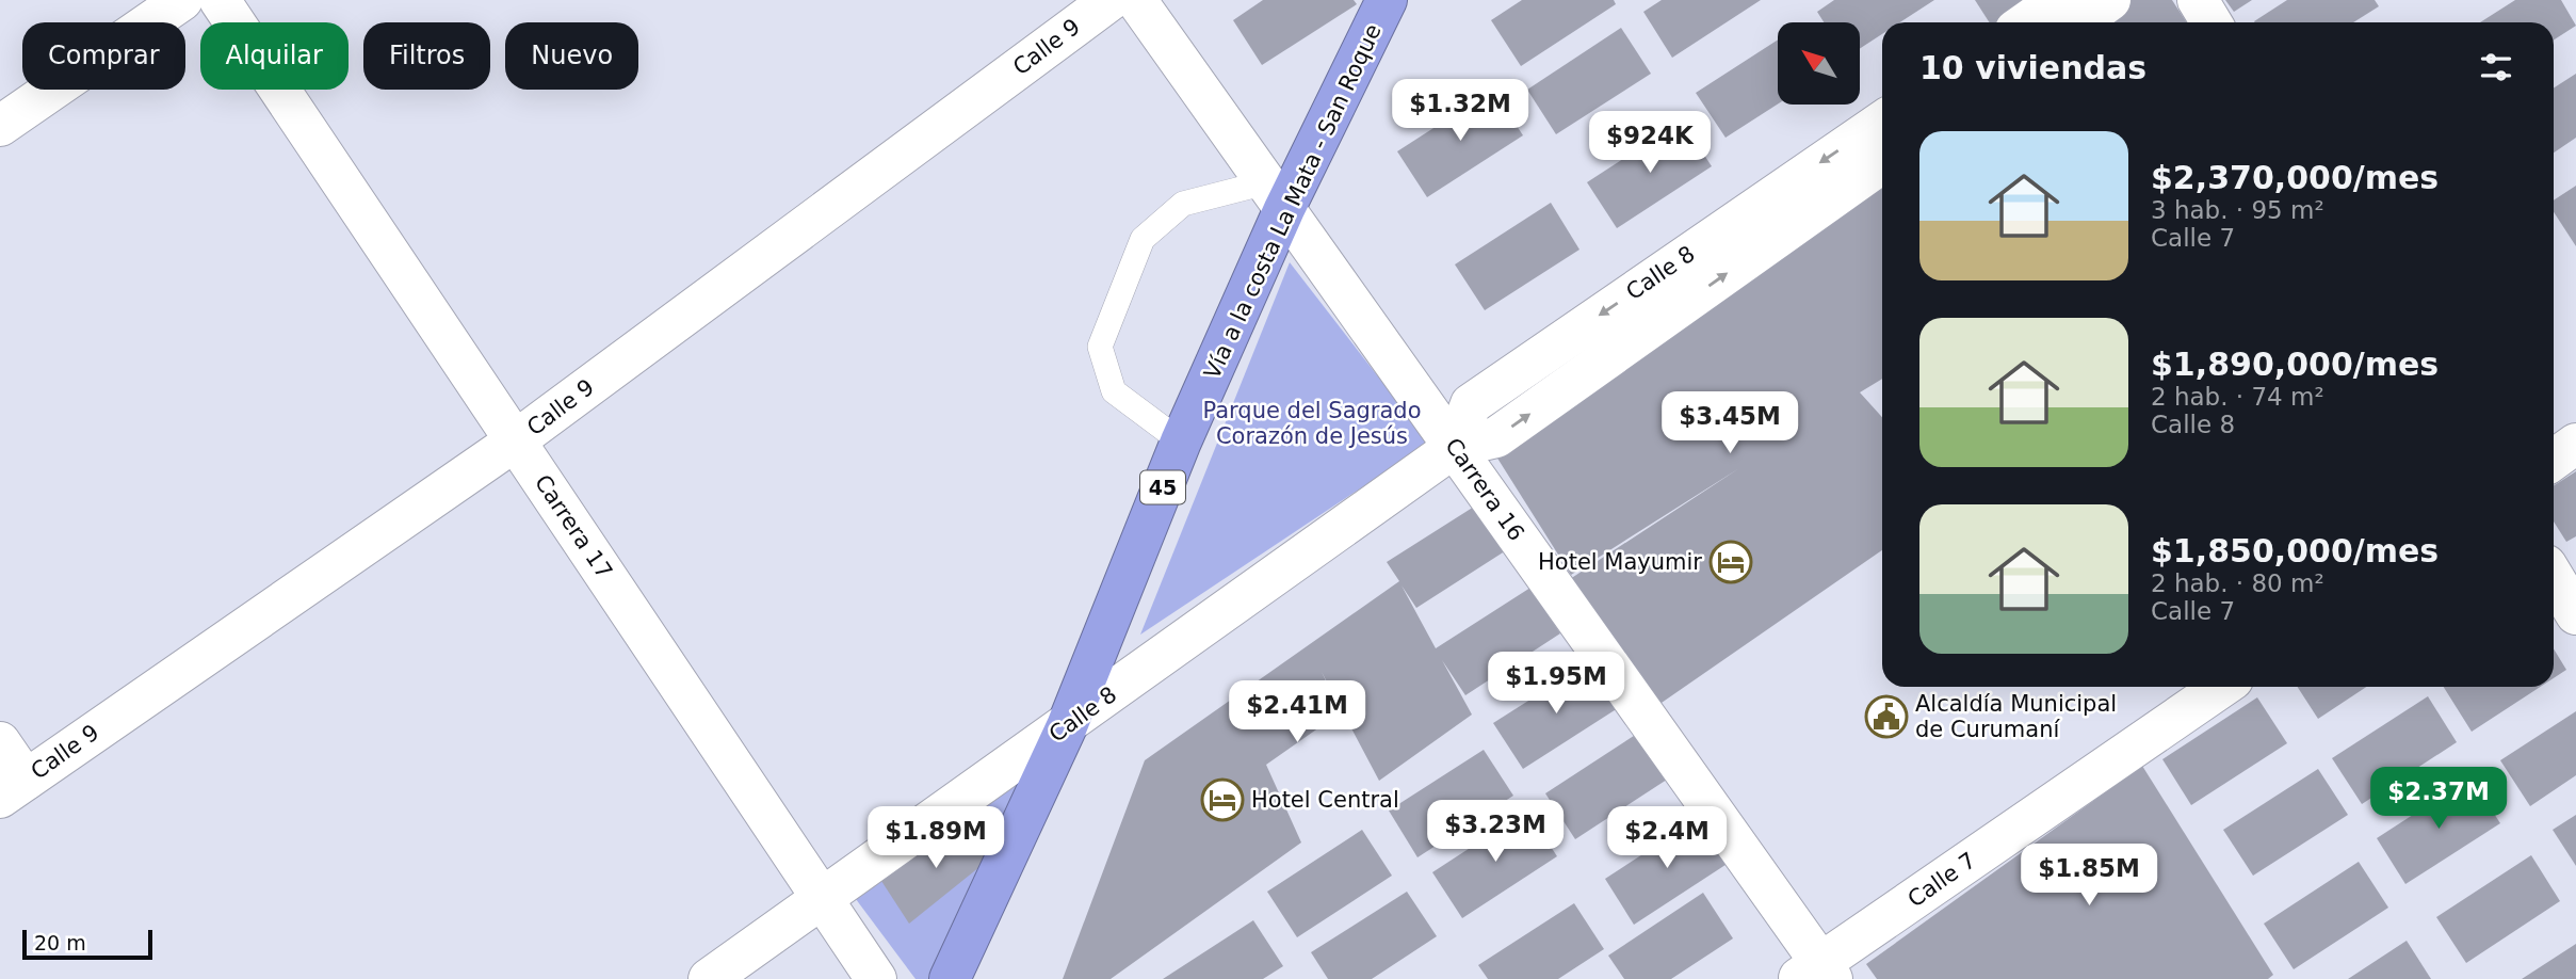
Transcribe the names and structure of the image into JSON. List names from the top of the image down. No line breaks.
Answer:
{"streets":{"highway":["Vía a la costa La Mata - San Roque","45"],"street":["Calle 9","Calle 8","Carrera 16","Carrera 17","Calle 7"]},"crossings":[["Calle 9","Carrera 17"],["Vía a la costa La Mata - San Roque","Calle 8"],["Vía a la costa La Mata - San Roque","Carrera 16"],["Calle 8","Carrera 16"],["Calle 8","Carrera 17"],["Carrera 16","Calle 7"]],"parks":["Parque del Sagrado Corazón de Jesús"],"places":{"hotel":["Hotel Mayumir","Hotel Central"],"public building":["Alcaldía Municipal de Curumaní"]},"scale_bar":"20 m","north":"top left","page":{"chip":["Comprar","Alquilar","Filtros","Nuevo"],"heading":"10 viviendas","price":["$1.32M","$924K","$3.45M","$1.95M","$2.41M","$2.37M","$3.23M","$1.89M","$2.4M","$1.85M"],"list":[{"name":"$2,370,000/mes","note":"3 hab. · 95 m² · Calle 7"},{"name":"$1,890,000/mes","note":"2 hab. · 74 m² · Calle 8"},{"name":"$1,850,000/mes","note":"2 hab. · 80 m² · Calle 7"}],"scale":"20 m"}}
